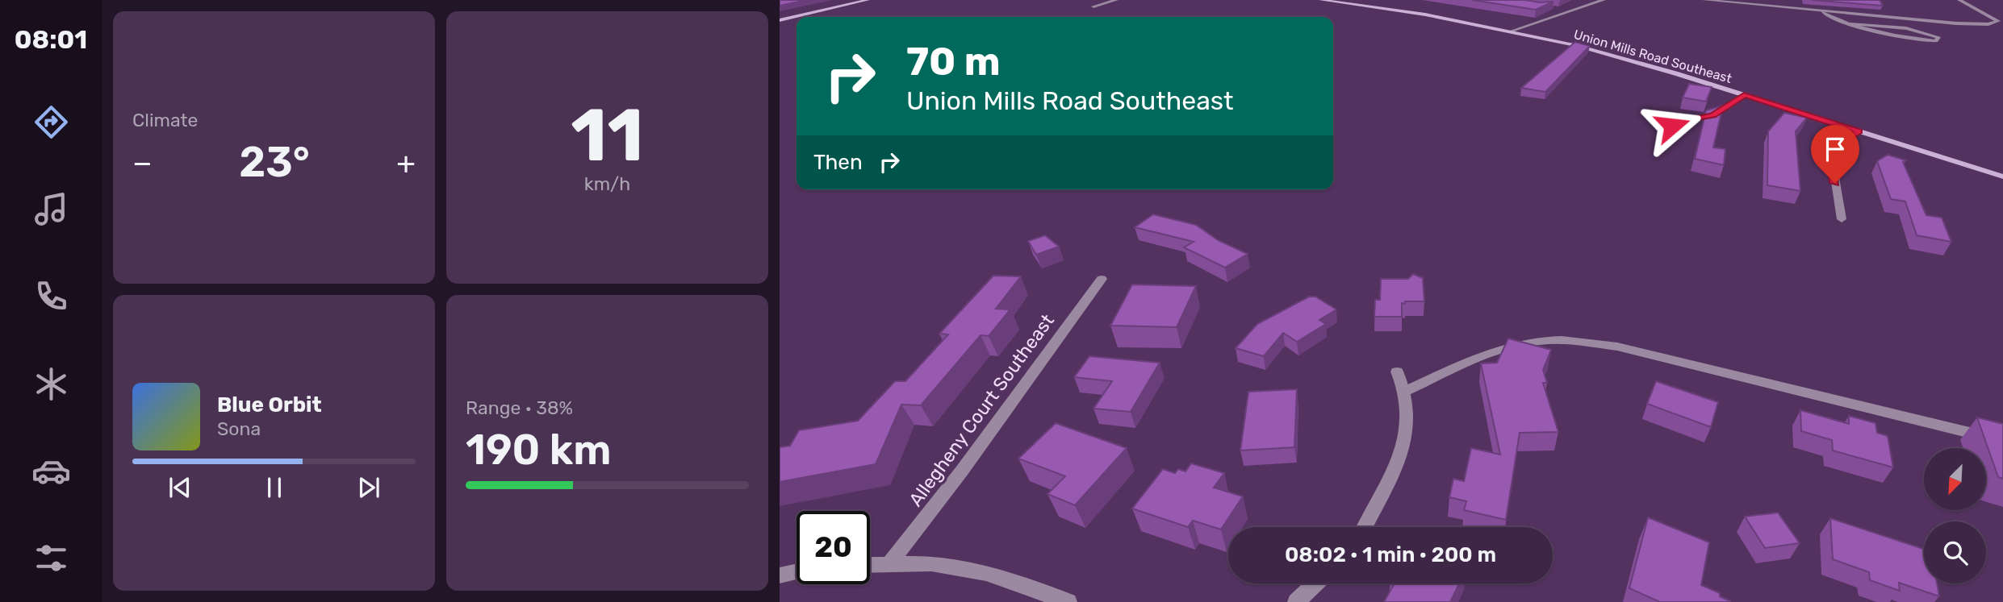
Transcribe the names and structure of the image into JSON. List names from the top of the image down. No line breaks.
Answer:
{"streets":{"street":["Union Mills Road Southeast","Allegheny Court Southeast"]},"north":"bottom left","page":{"tabs":"08:01","tile":["Climate",["11","km/h"],["Range · 38%","190 km"]],"turn":["70 m","Union Mills Road Southeast"],"then":"Then","heat":["−","23°","+"],"song":["Blue Orbit","Sona"],"limit":"20","trip":"08:02 · 1 min · 200 m"}}
